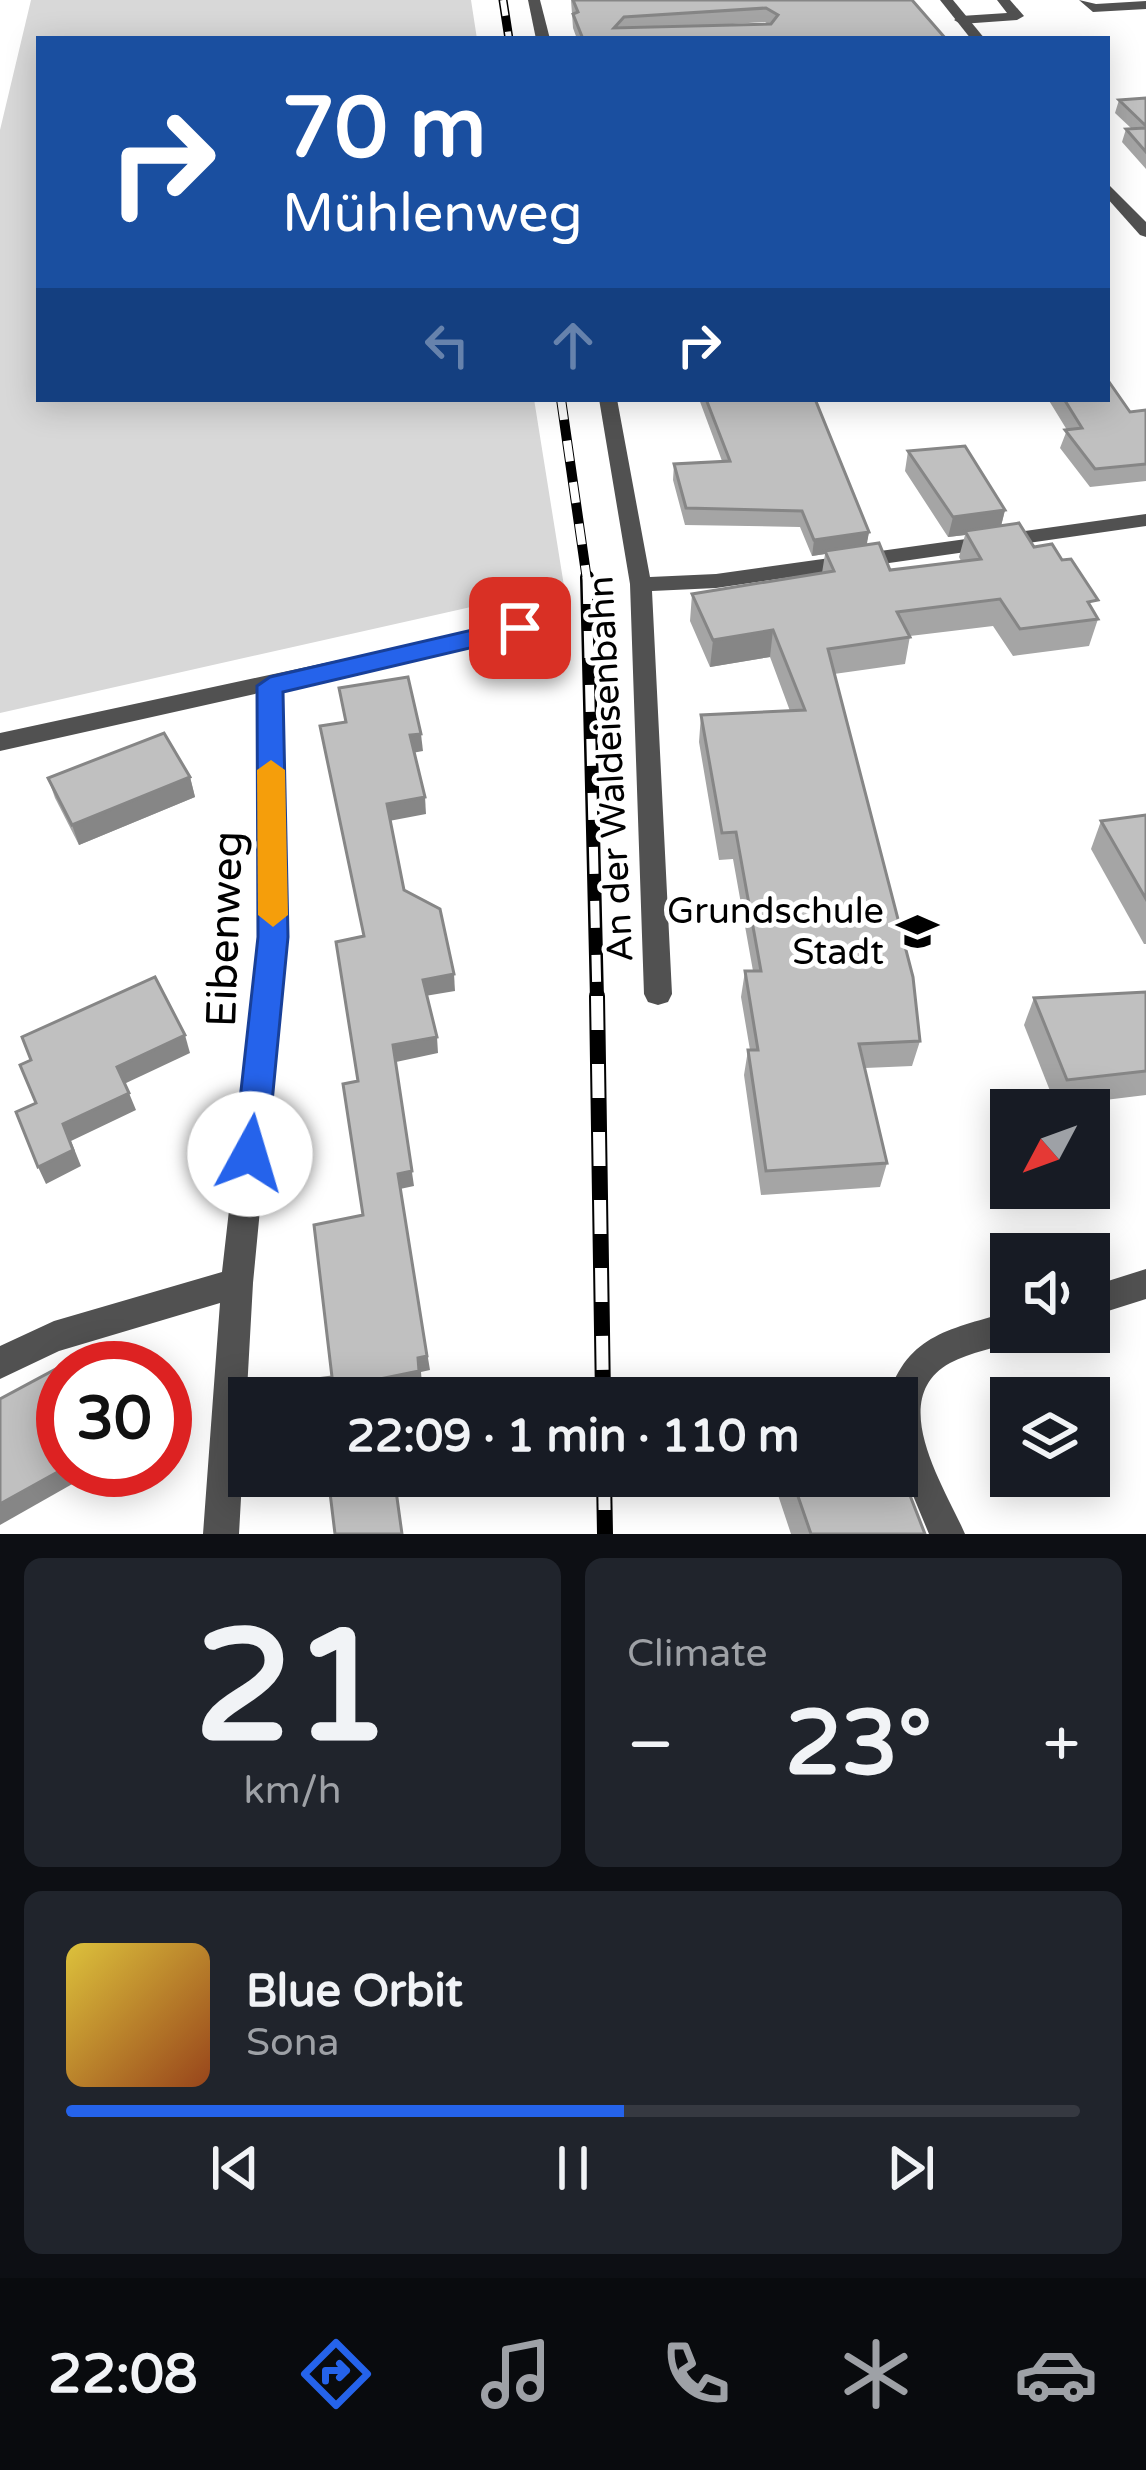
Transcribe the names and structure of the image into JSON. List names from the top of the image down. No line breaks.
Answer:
{"streets":{"street":["An der Waldeisenbahn","Eibenweg"]},"places":{"school or university":["Grundschule Stadt"]},"north":"bottom left","page":{"turn":["70 m","Mühlenweg"],"limit":"30","trip":"22:09 · 1 min · 110 m","tile":[["21","km/h"],"Climate"],"heat":["−","23°","+"],"song":["Blue Orbit","Sona"],"tabs":"22:08"}}
